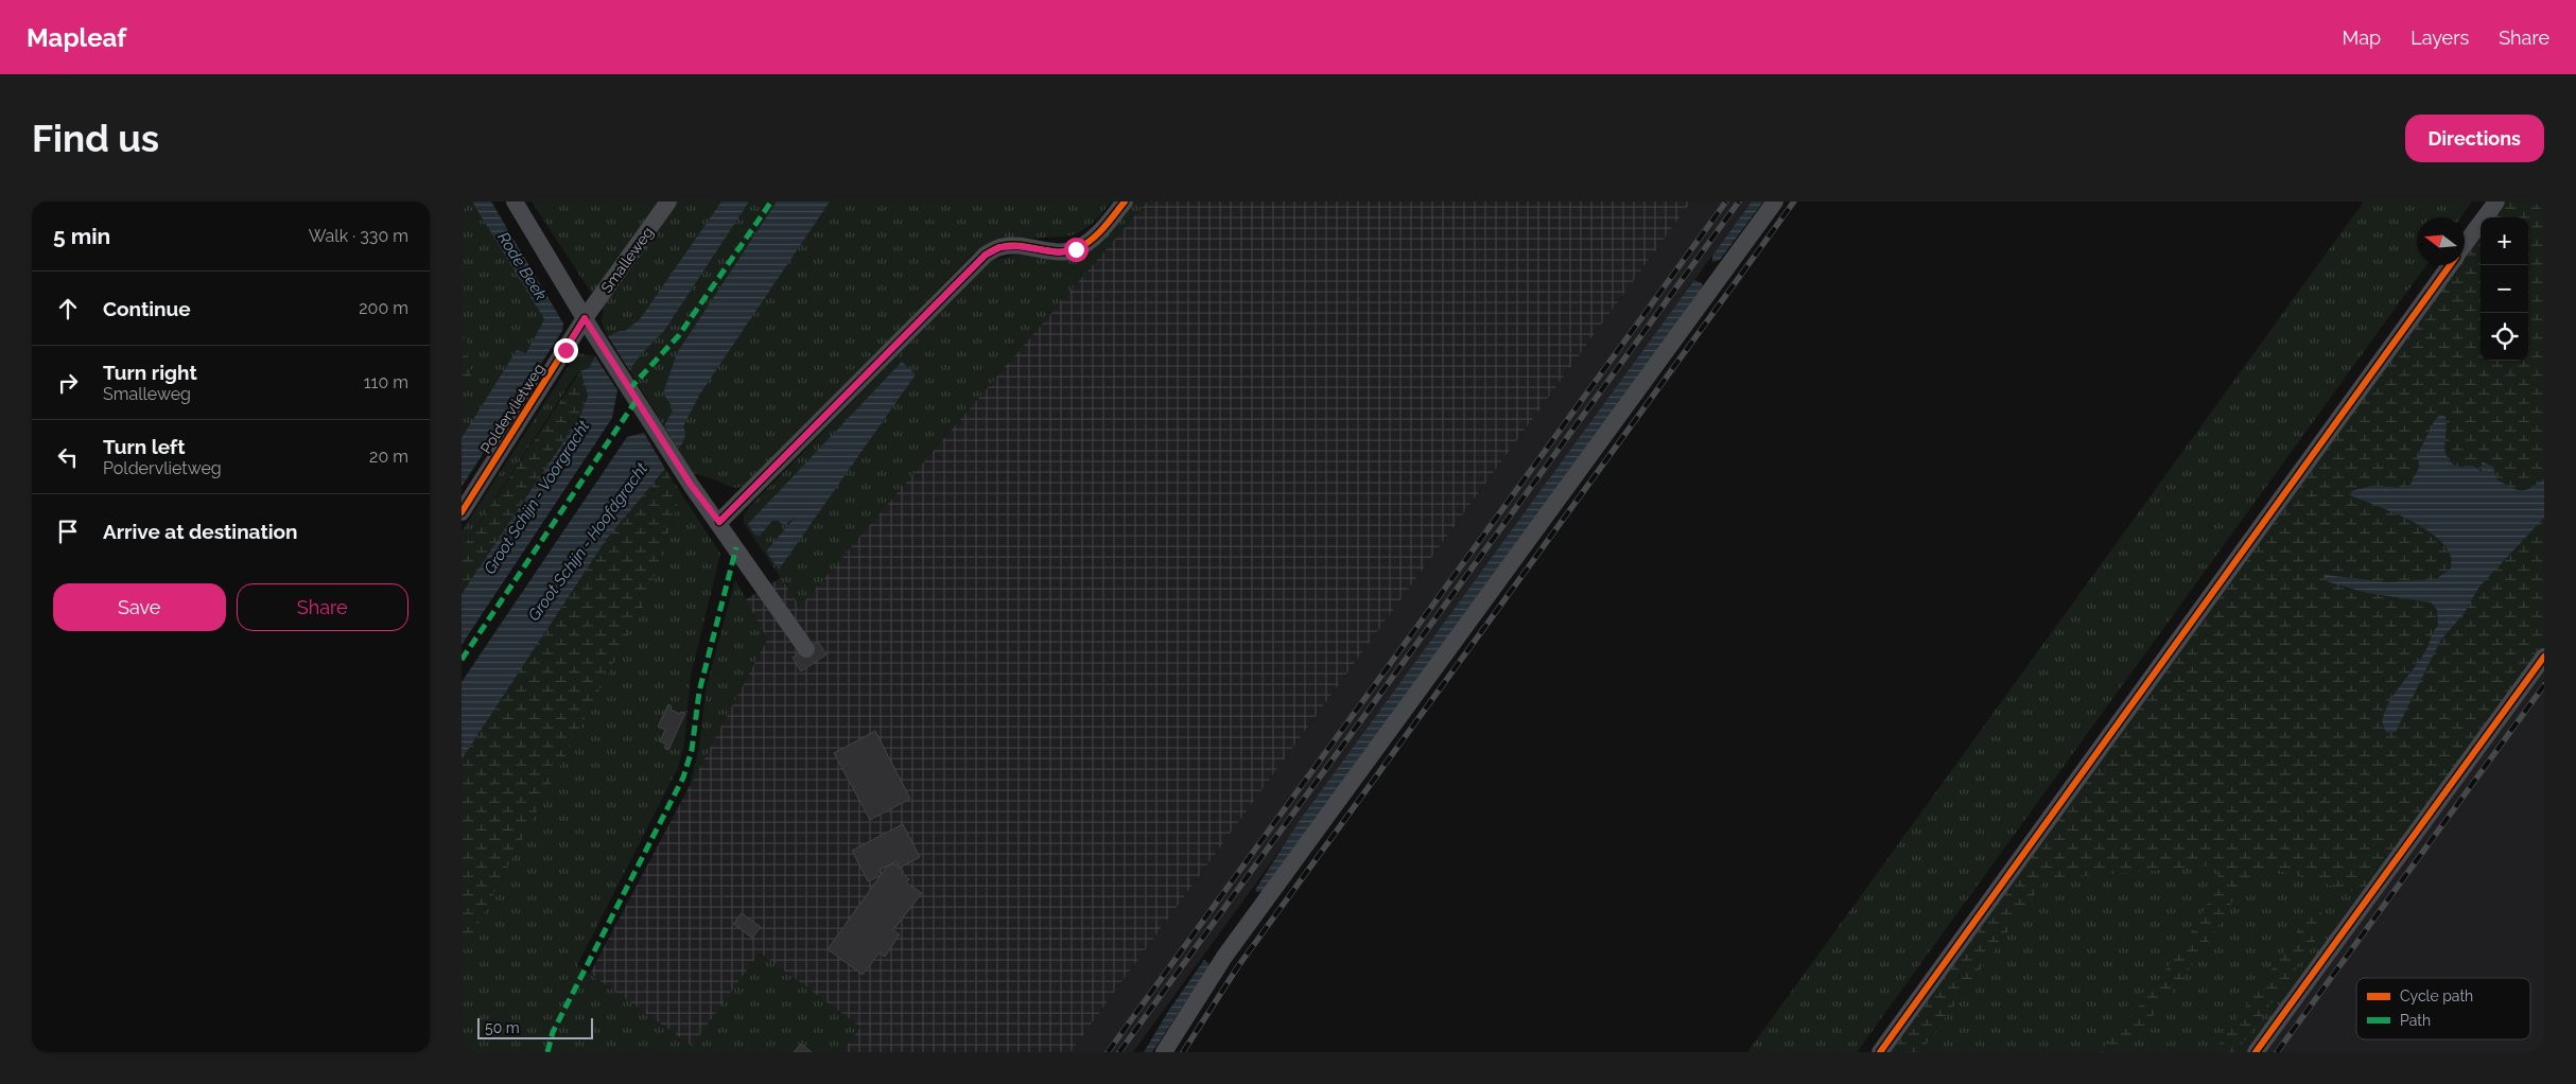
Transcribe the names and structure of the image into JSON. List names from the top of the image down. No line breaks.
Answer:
{"streets":{"street":["Smalleweg","Poldervlietweg"]},"crossings":[["Smalleweg","Poldervlietweg"]],"water":["Rode Beek","Groot Schijn - Voorgracht","Groot Schijn - Hoofdgracht"],"legend":["Cycle path","Path"],"scale_bar":"50 m","north":"left","page":{"header":"Mapleaf","nav":["Map","Layers","Share"],"buttons":["Directions",["Save","Share"]],"title":"Find us","heading":["5 min","Walk · 330 m"],"map_buttons":["+","−"],"list":[["Continue","200 m"],["Turn right","Smalleweg","110 m"],["Turn left","Poldervlietweg","20 m"],"Arrive at destination"],"scale":"50 m"}}
